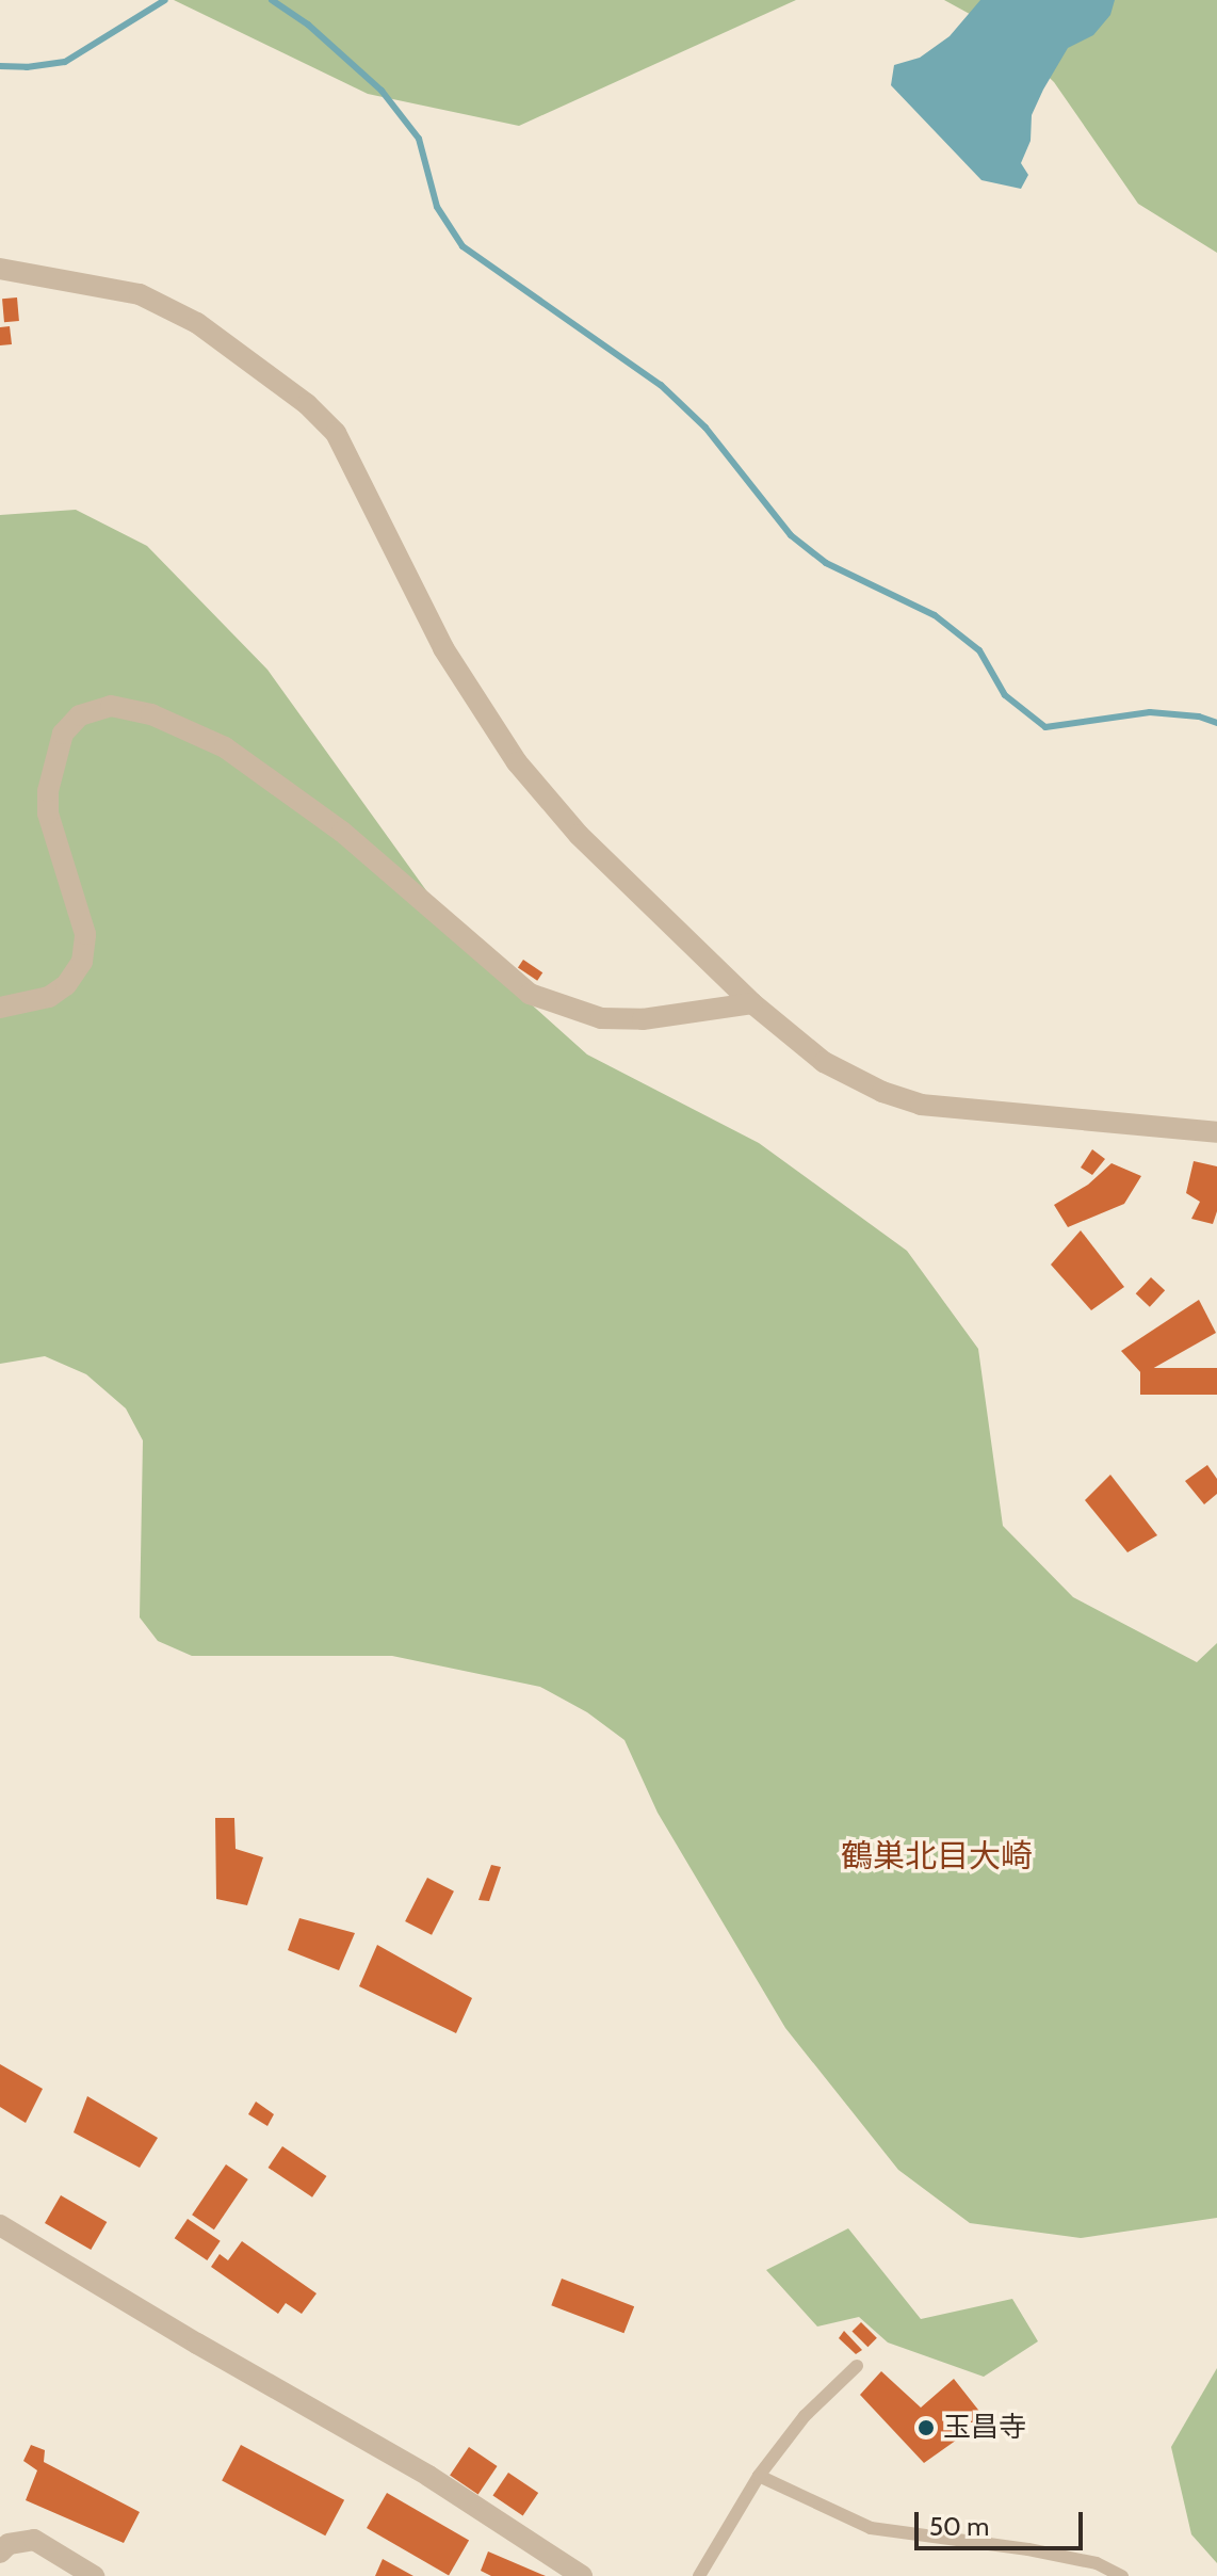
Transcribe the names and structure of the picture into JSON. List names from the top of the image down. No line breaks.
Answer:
{"districts":["鶴巣北目大崎"],"places":["玉昌寺"],"scale_bar":"50 m"}
